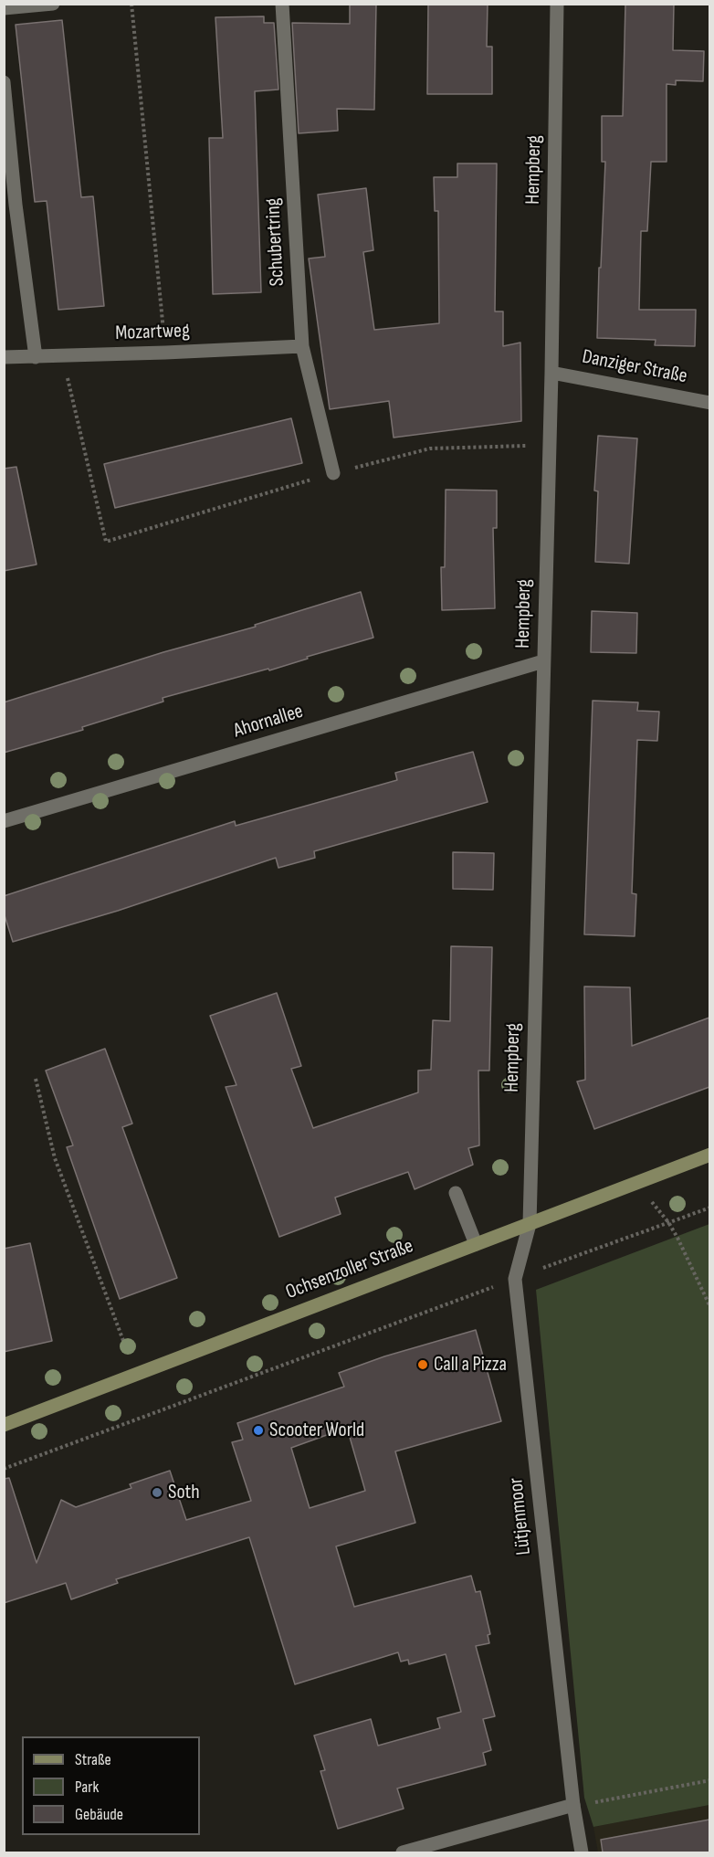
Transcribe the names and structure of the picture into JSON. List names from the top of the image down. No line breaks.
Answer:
{"streets":{"main road":["Ochsenzoller Straße"],"street":["Hempberg","Schubertring","Mozartweg","Danziger Straße","Ahornallee","Lütjenmoor"]},"crossings":[["Hempberg","Danziger Straße"],["Hempberg","Ahornallee"],["Hempberg","Ochsenzoller Straße"],["Hempberg","Lütjenmoor"],["Schubertring","Mozartweg"],["Ochsenzoller Straße","Lütjenmoor"]],"places":["Call a Pizza","Scooter World","Soth"],"legend":["Straße","Park","Gebäude"]}
